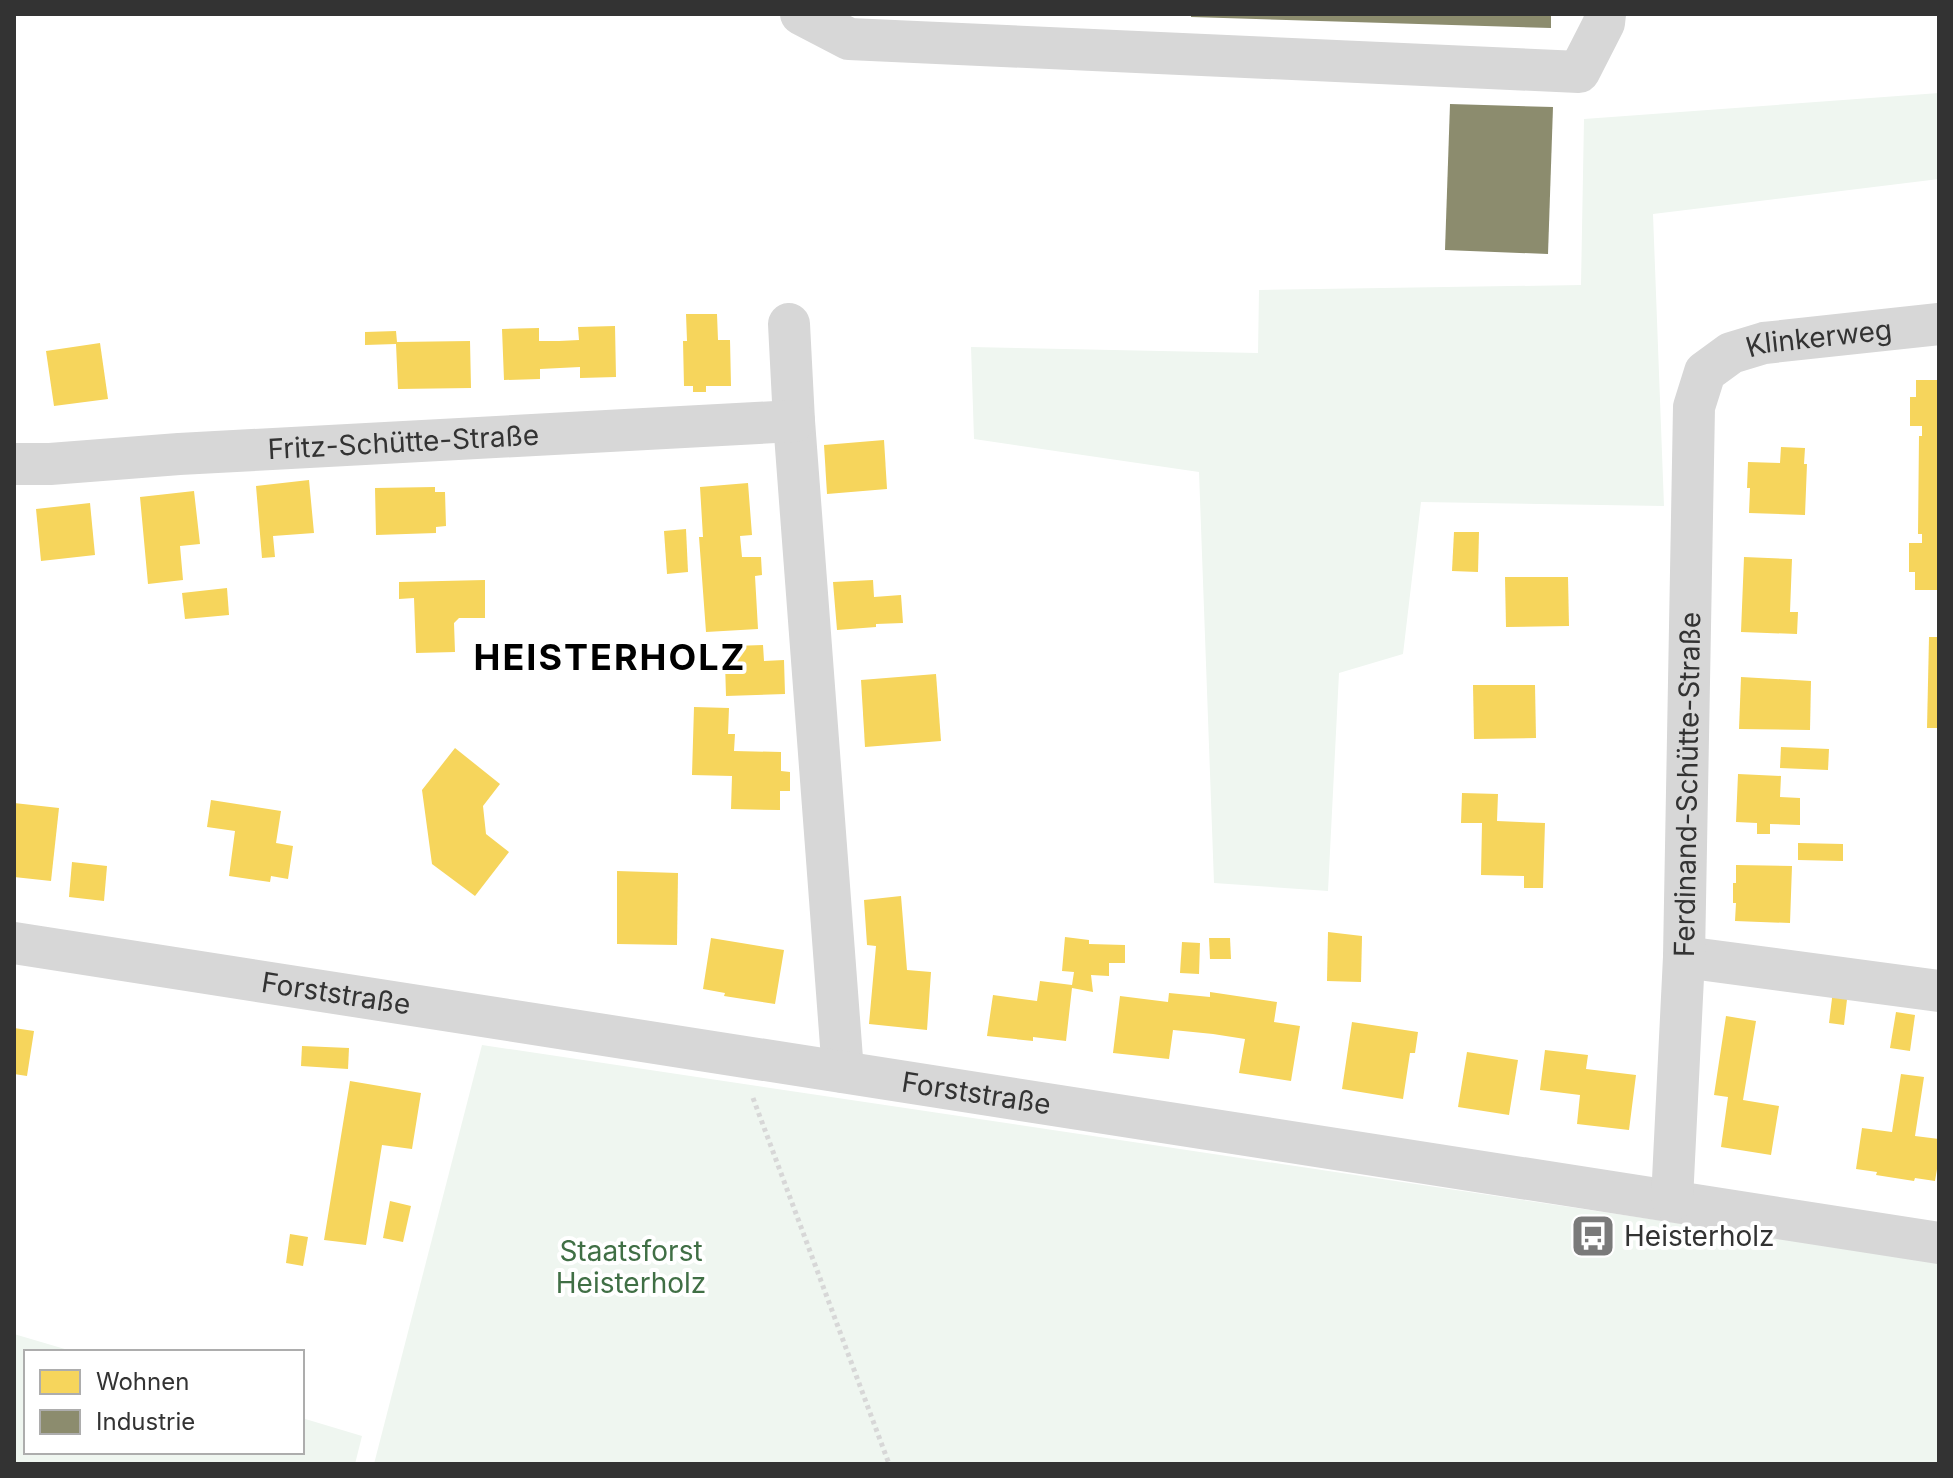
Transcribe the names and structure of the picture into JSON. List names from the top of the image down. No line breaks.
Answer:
{"streets":{"street":["Klinkerweg","Fritz-Schütte-Straße","Ferdinand-Schütte-Straße","Forststraße"]},"crossings":[["Klinkerweg","Ferdinand-Schütte-Straße"],["Ferdinand-Schütte-Straße","Forststraße"]],"districts":["HEISTERHOLZ"],"parks":["Staatsforst Heisterholz"],"places":{"bus stop":["Heisterholz"]},"legend":["Wohnen","Industrie"]}
